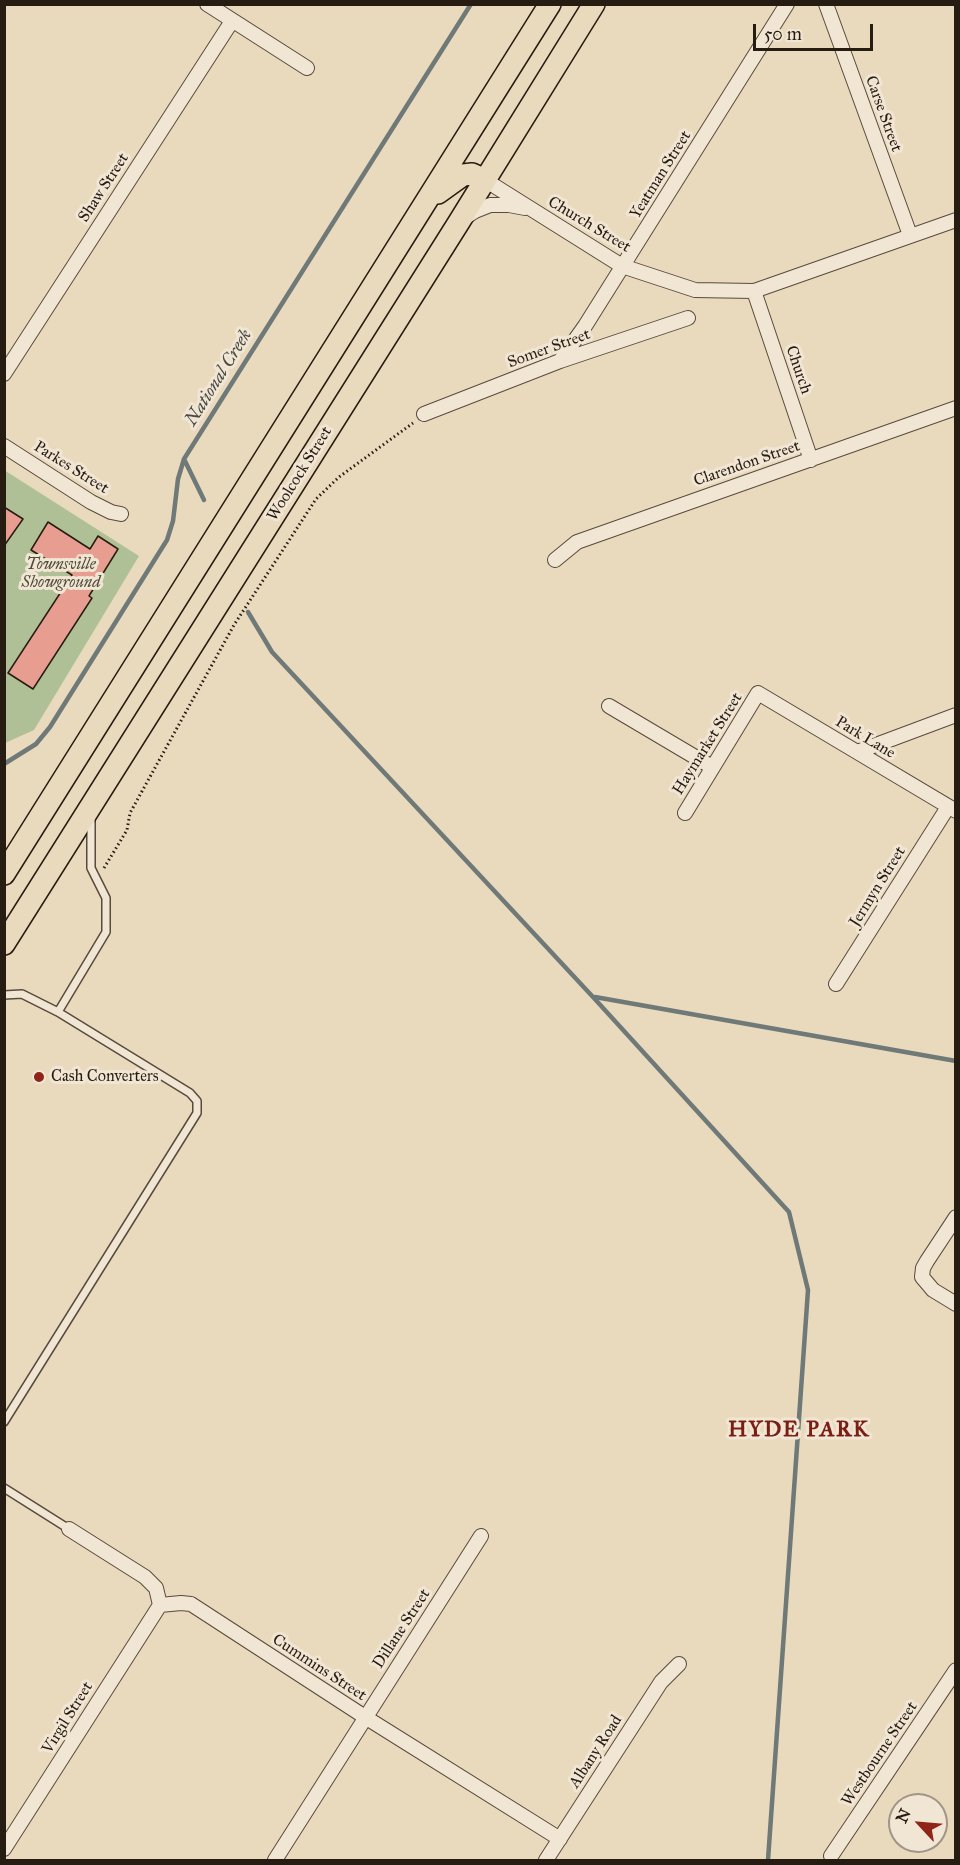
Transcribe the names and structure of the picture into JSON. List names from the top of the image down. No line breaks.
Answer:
{"streets":{"main road":["Woolcock Street"],"street":["Carse Street","Yeatman Street","Shaw Street","Church Street","Somer Street","Church","Clarendon Street","Parkes Street","Park Lane","Haymarket Street","Jermyn Street","Dillane Street","Cummins Street","Virgil Street","Albany Road","Westbourne Street"]},"crossings":[["Yeatman Street","Church Street"],["Yeatman Street","Somer Street"],["Church Street","Church"],["Church Street","Woolcock Street"],["Church","Clarendon Street"],["Park Lane","Haymarket Street"],["Park Lane","Jermyn Street"],["Dillane Street","Cummins Street"],["Cummins Street","Virgil Street"],["Cummins Street","Albany Road"]],"districts":["HYDE PARK"],"water":["National Creek"],"parks":["Townsville Showground"],"places":["Cash Converters"],"scale_bar":"50 m","north":"top left"}
